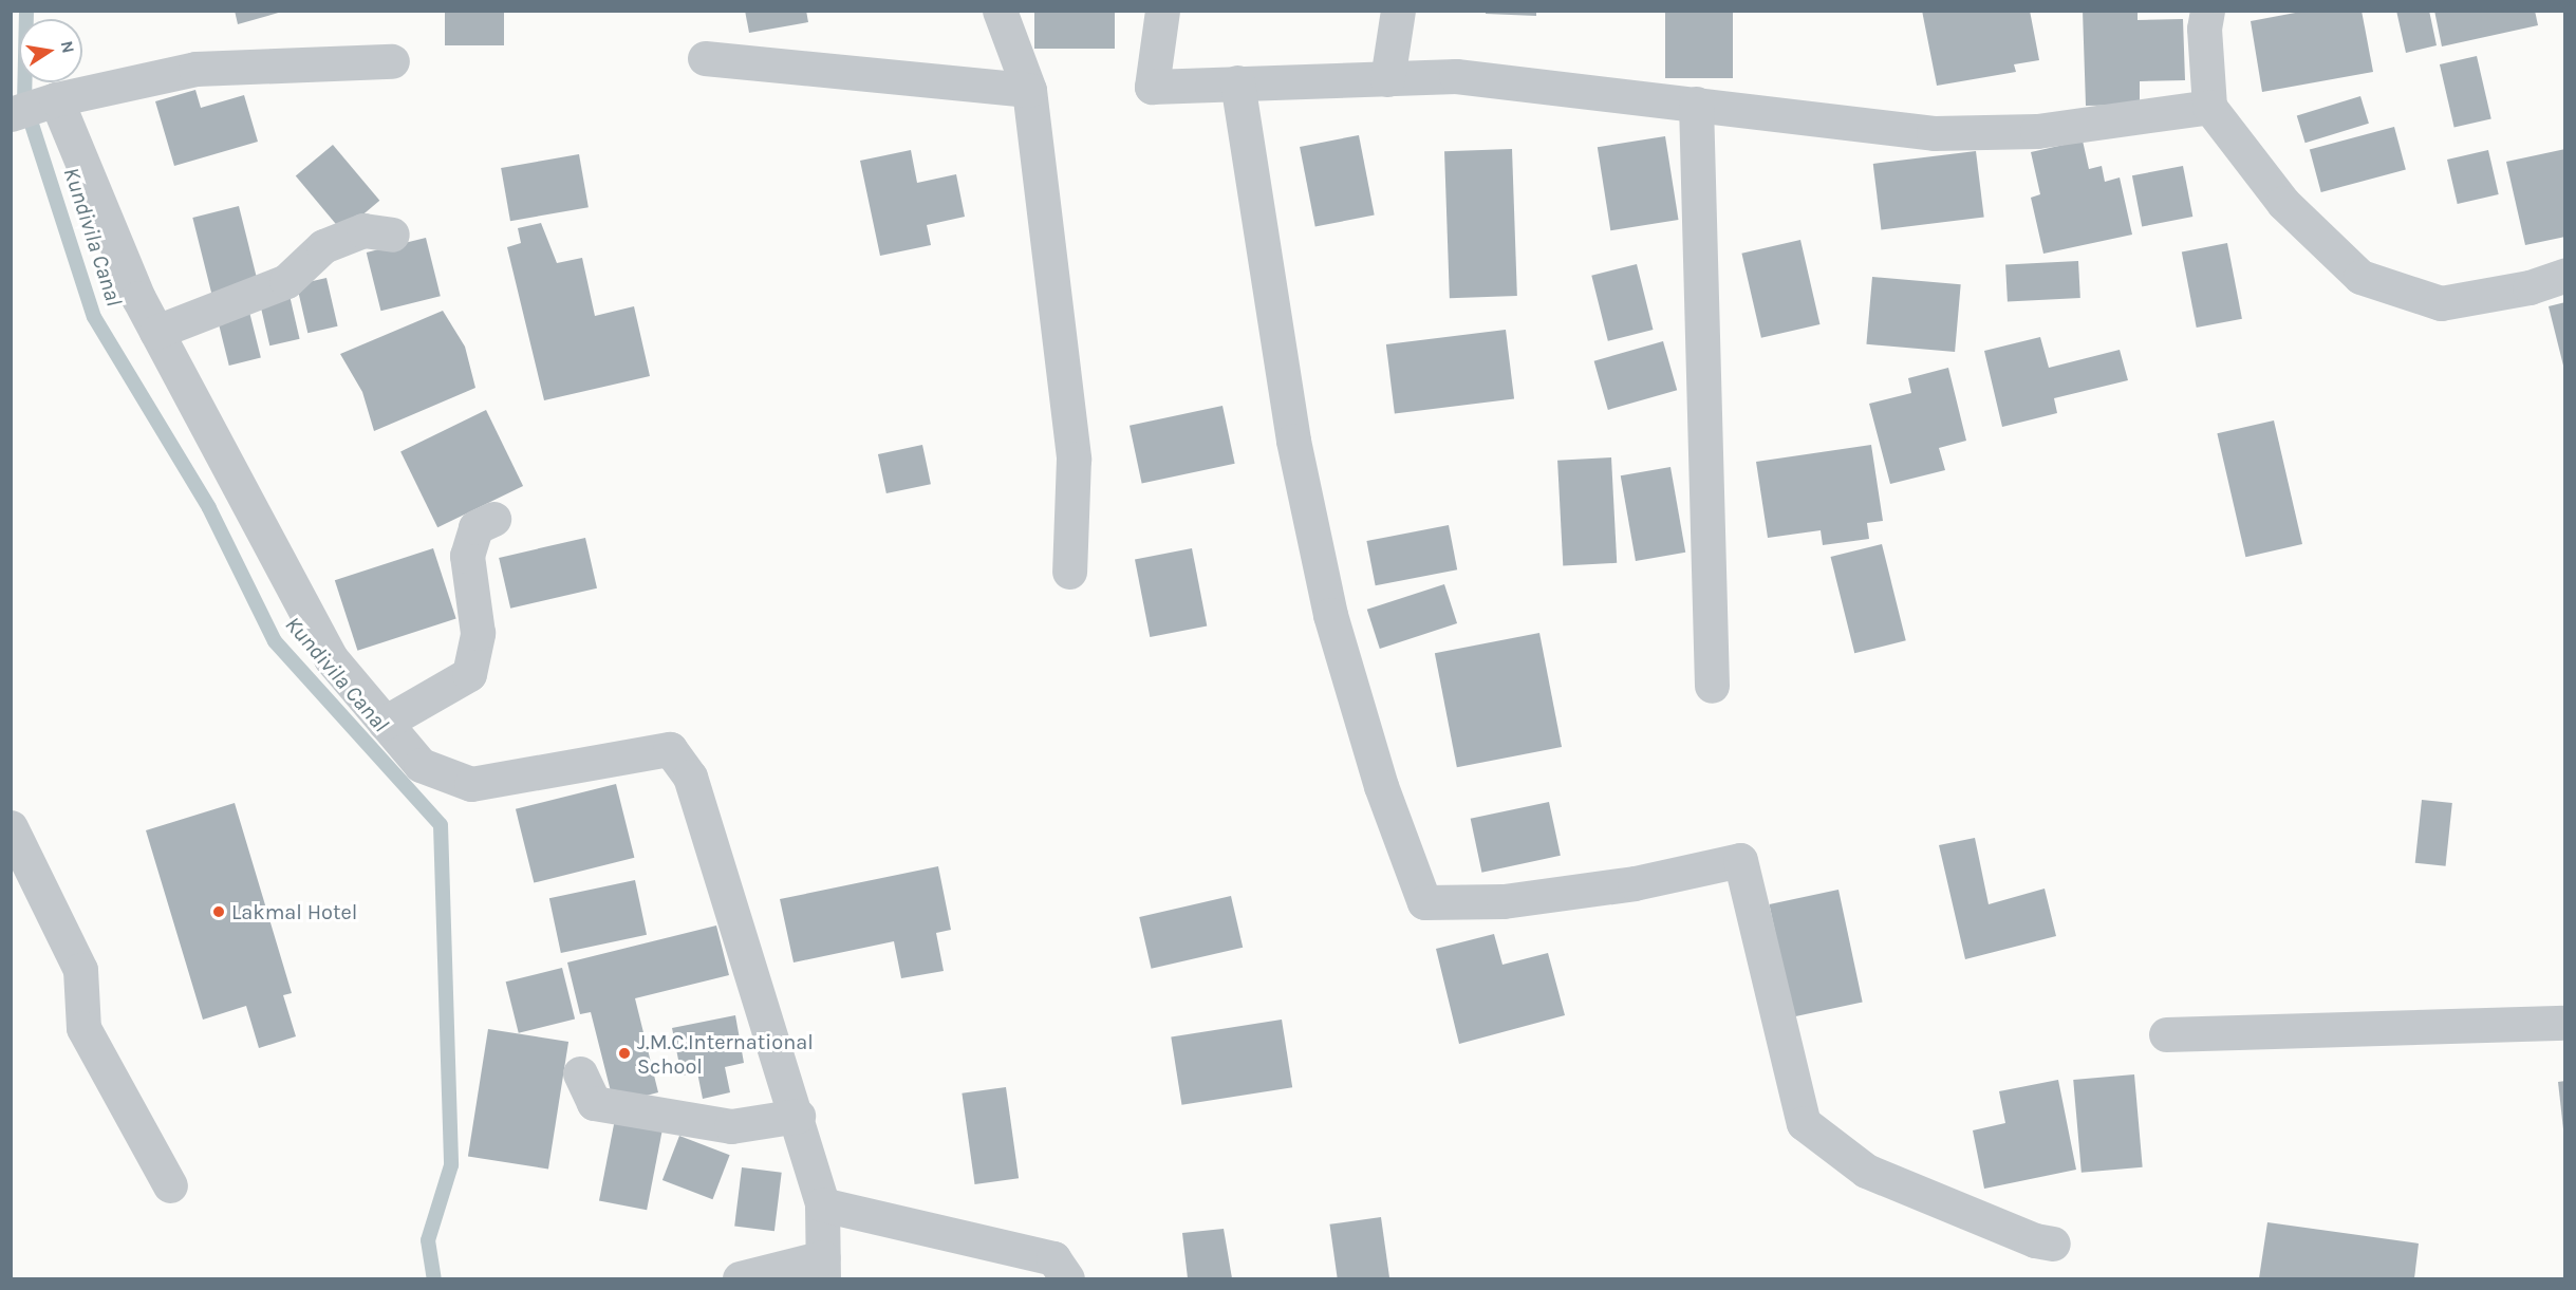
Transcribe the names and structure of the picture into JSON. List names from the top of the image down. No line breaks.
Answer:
{"water":["Kundivila Canal"],"places":["Lakmal Hotel","J.M.C.International School"],"north":"right"}
